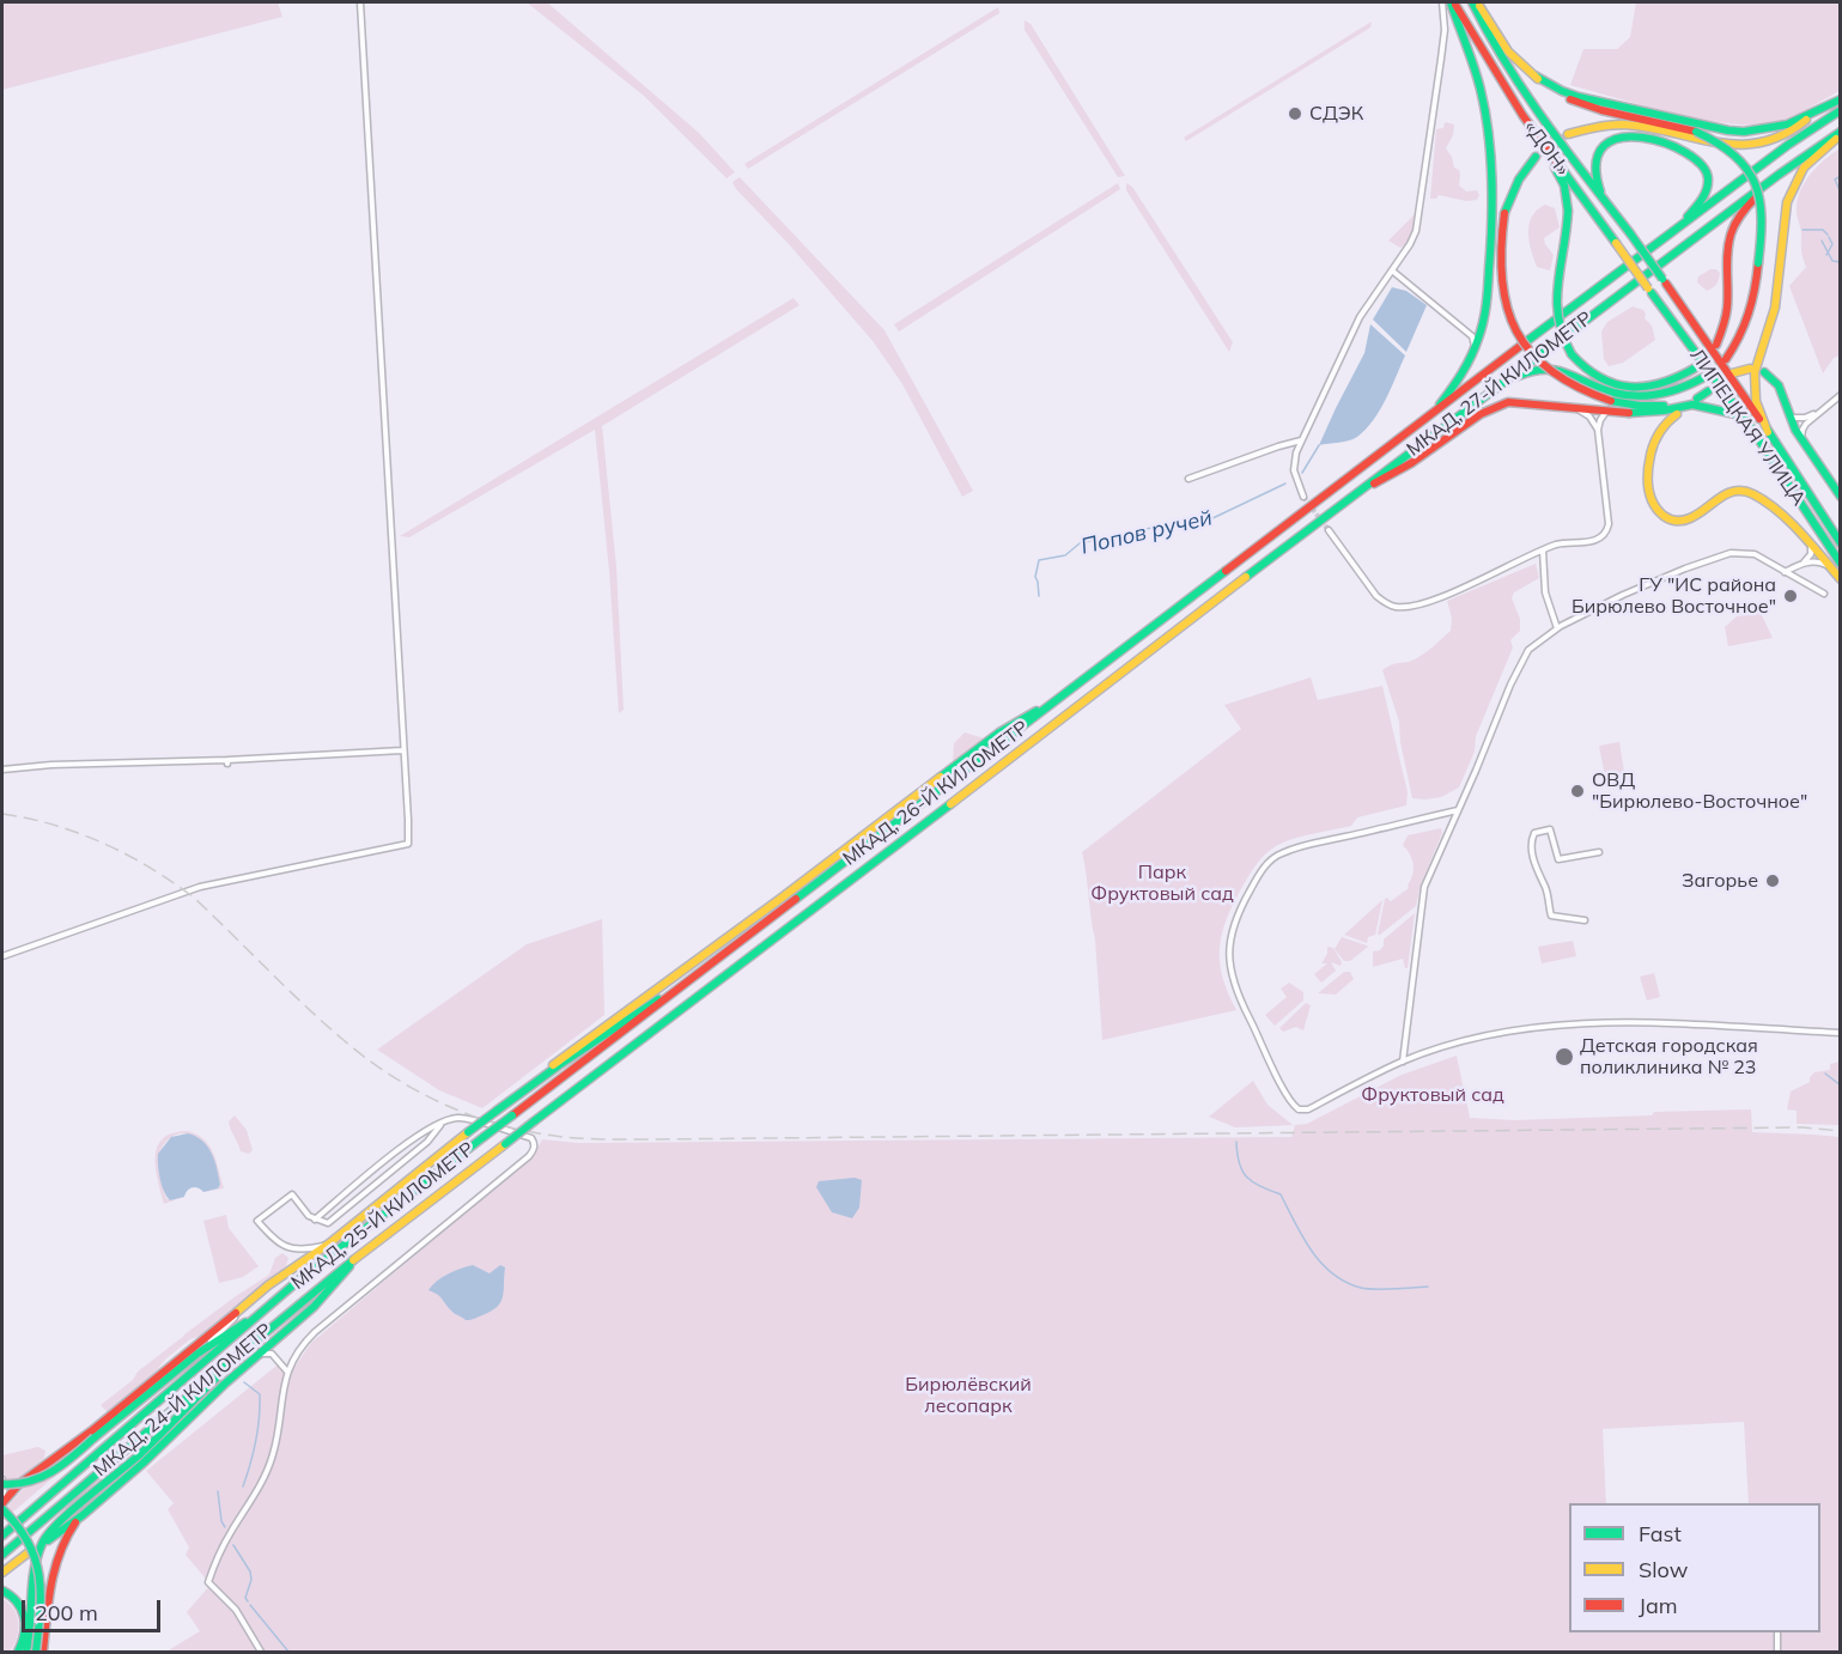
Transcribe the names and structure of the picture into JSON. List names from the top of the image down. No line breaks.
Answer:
{"streets":{"main road":["«ДОН»","МКАД, 27-Й КИЛОМЕТР","ЛИПЕЦКАЯ УЛИЦА","МКАД, 26-Й КИЛОМЕТР","МКАД, 25-Й КИЛОМЕТР","МКАД, 24-Й КИЛОМЕТР"]},"crossings":[["«ДОН»","ЛИПЕЦКАЯ УЛИЦА"],["МКАД, 27-Й КИЛОМЕТР","МКАД, 26-Й КИЛОМЕТР"],["МКАД, 26-Й КИЛОМЕТР","МКАД, 25-Й КИЛОМЕТР"],["МКАД, 25-Й КИЛОМЕТР","МКАД, 24-Й КИЛОМЕТР"]],"water":["Попов ручей"],"parks":["Парк Фруктовый сад","Фруктовый сад","Бирюлёвский лесопарк"],"places":["СДЭК","ГУ \"ИС района Бирюлево Восточное\"","ОВД \"Бирюлево-Восточное\"","Загорье","Детская городская поликлиника № 23"],"legend":["Fast","Slow","Jam"],"scale_bar":"200 m"}
